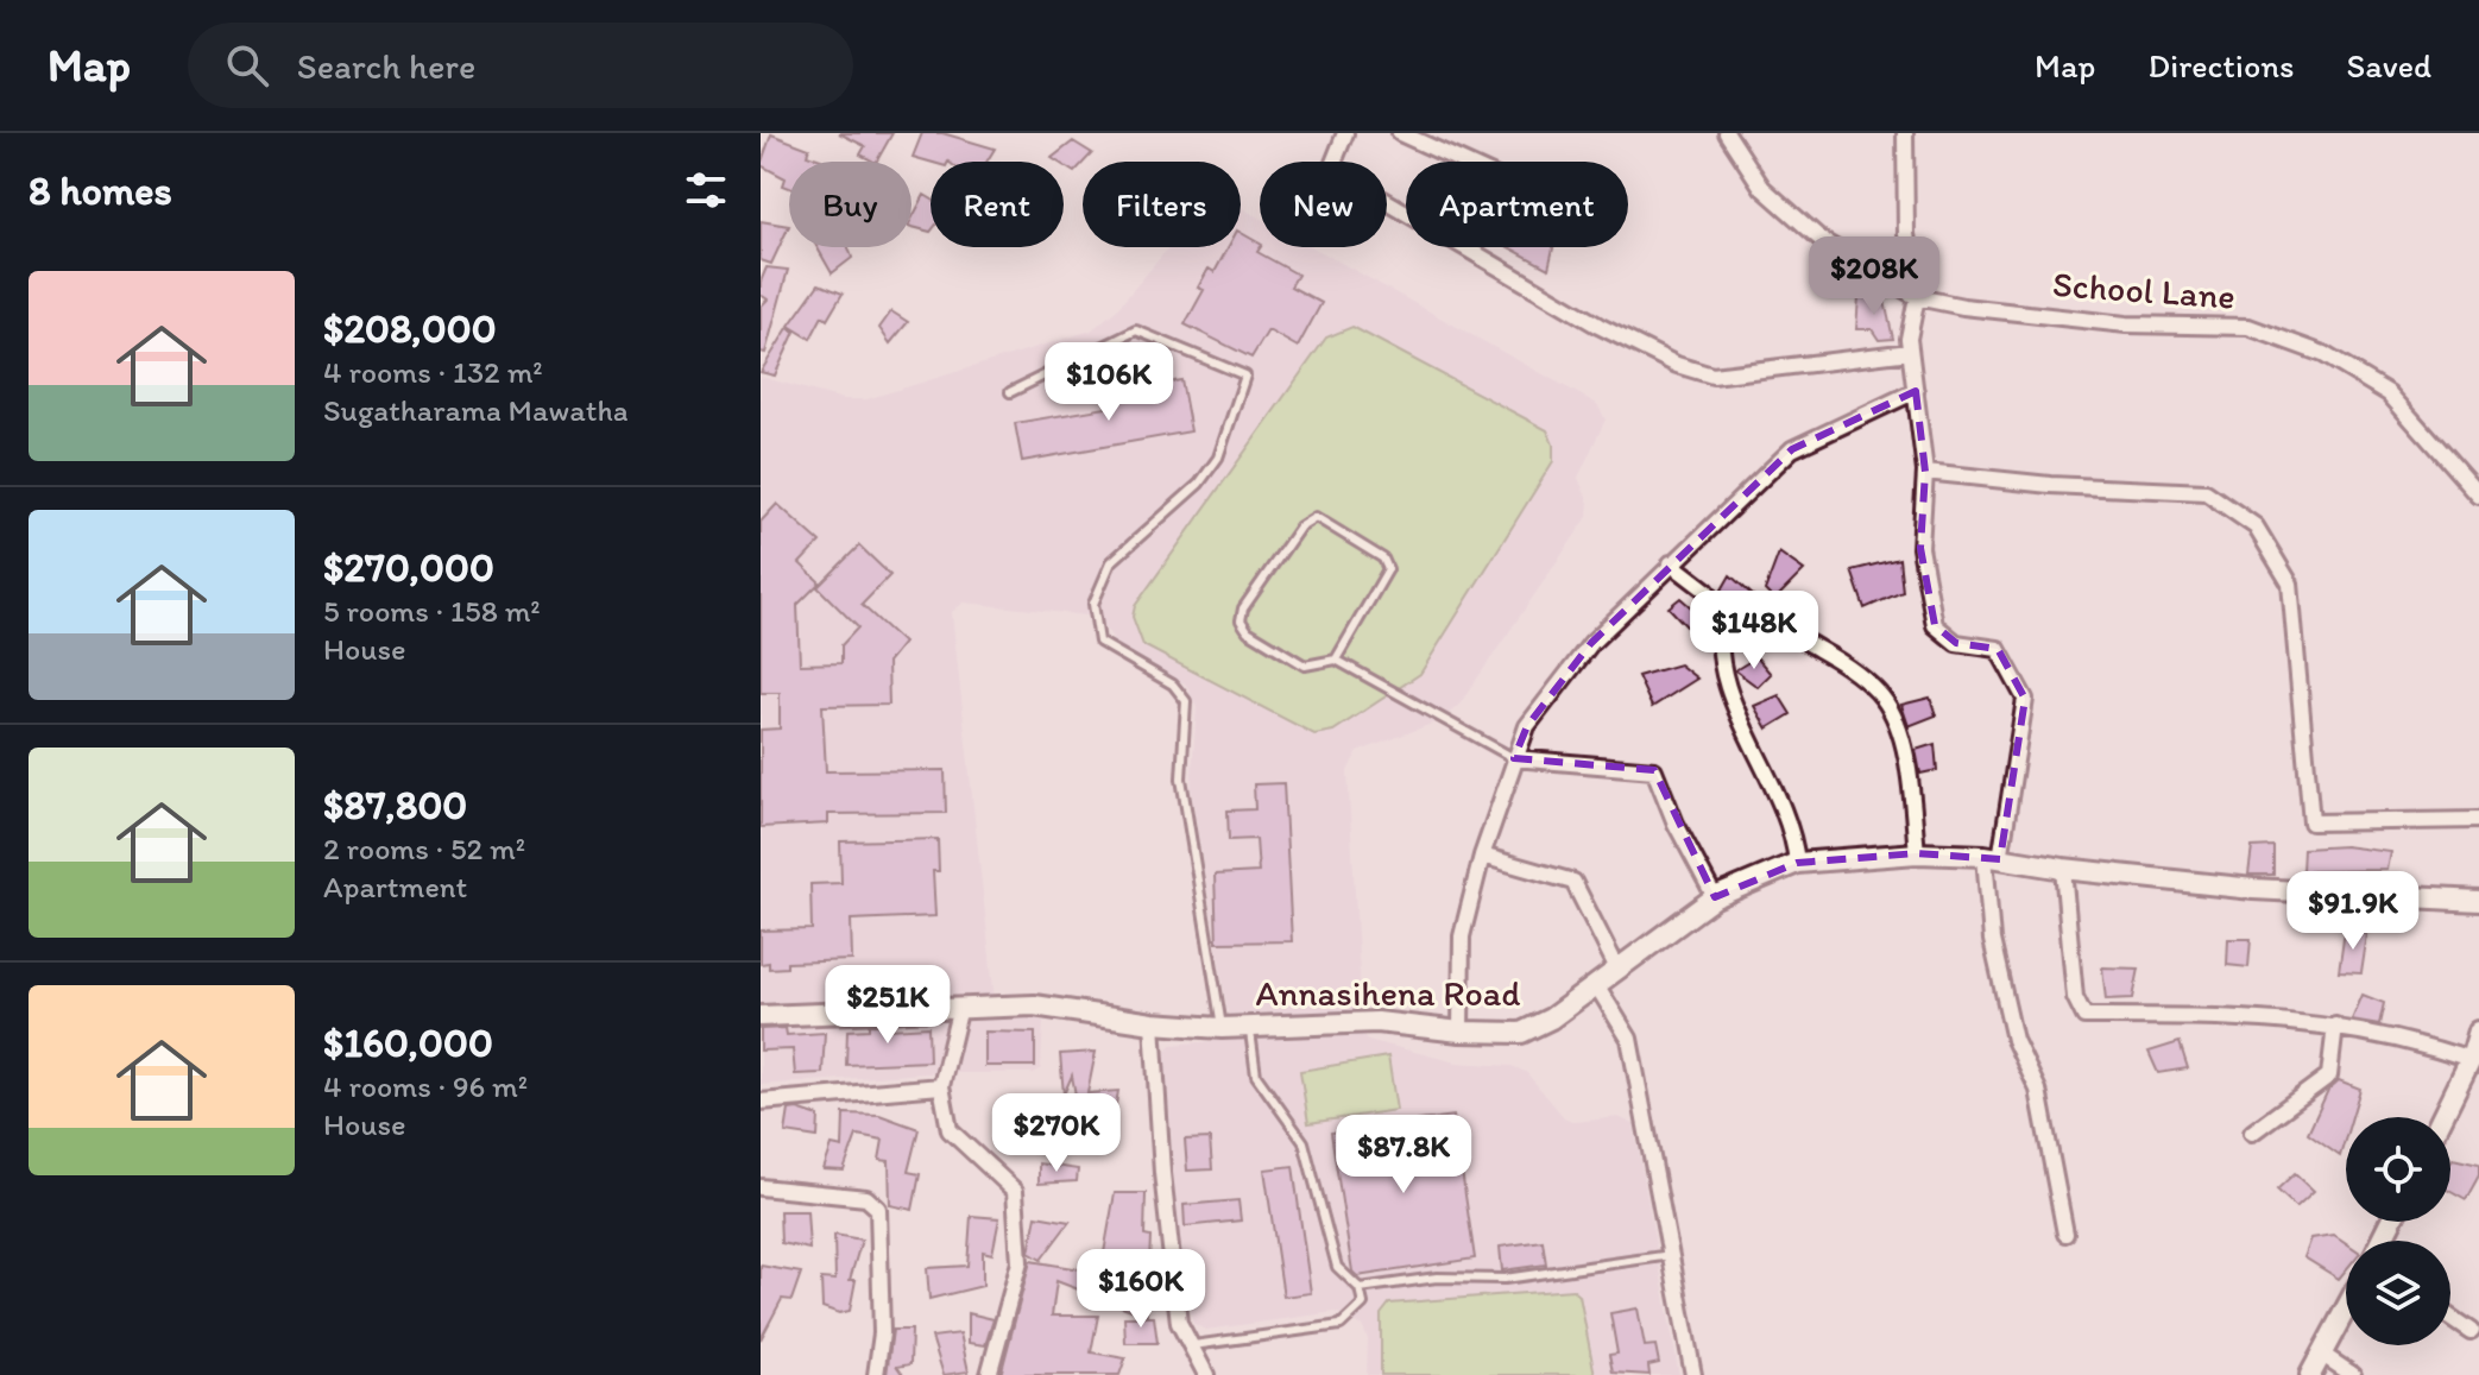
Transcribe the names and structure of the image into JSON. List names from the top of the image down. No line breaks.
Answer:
{"streets":{"street":["School Lane","Annasihena Road"]},"page":{"header":"Map","search":"Search here","nav":["Map","Directions","Saved"],"heading":"8 homes","chip":["Buy","Rent","Filters","New","Apartment"],"price":["$208K","$106K","$148K","$91.9K","$251K","$270K","$87.8K","$160K"],"list":[{"name":"$208,000","note":"4 rooms · 132 m² · Sugatharama Mawatha"},{"name":"$270,000","note":"5 rooms · 158 m² · House"},{"name":"$87,800","note":"2 rooms · 52 m² · Apartment"},{"name":"$160,000","note":"4 rooms · 96 m² · House"}]}}
